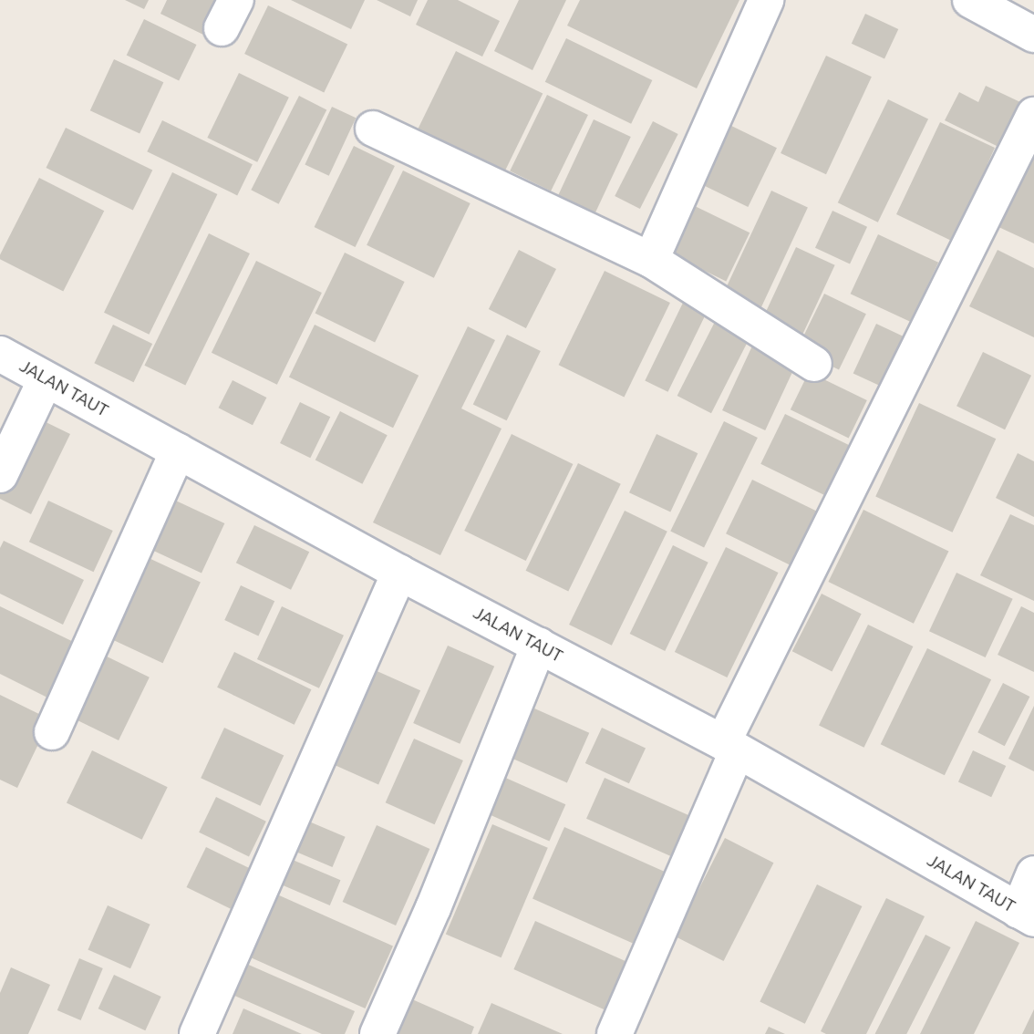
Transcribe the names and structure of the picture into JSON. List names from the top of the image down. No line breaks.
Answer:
{"streets":{"street":["JALAN TAUT"]}}
